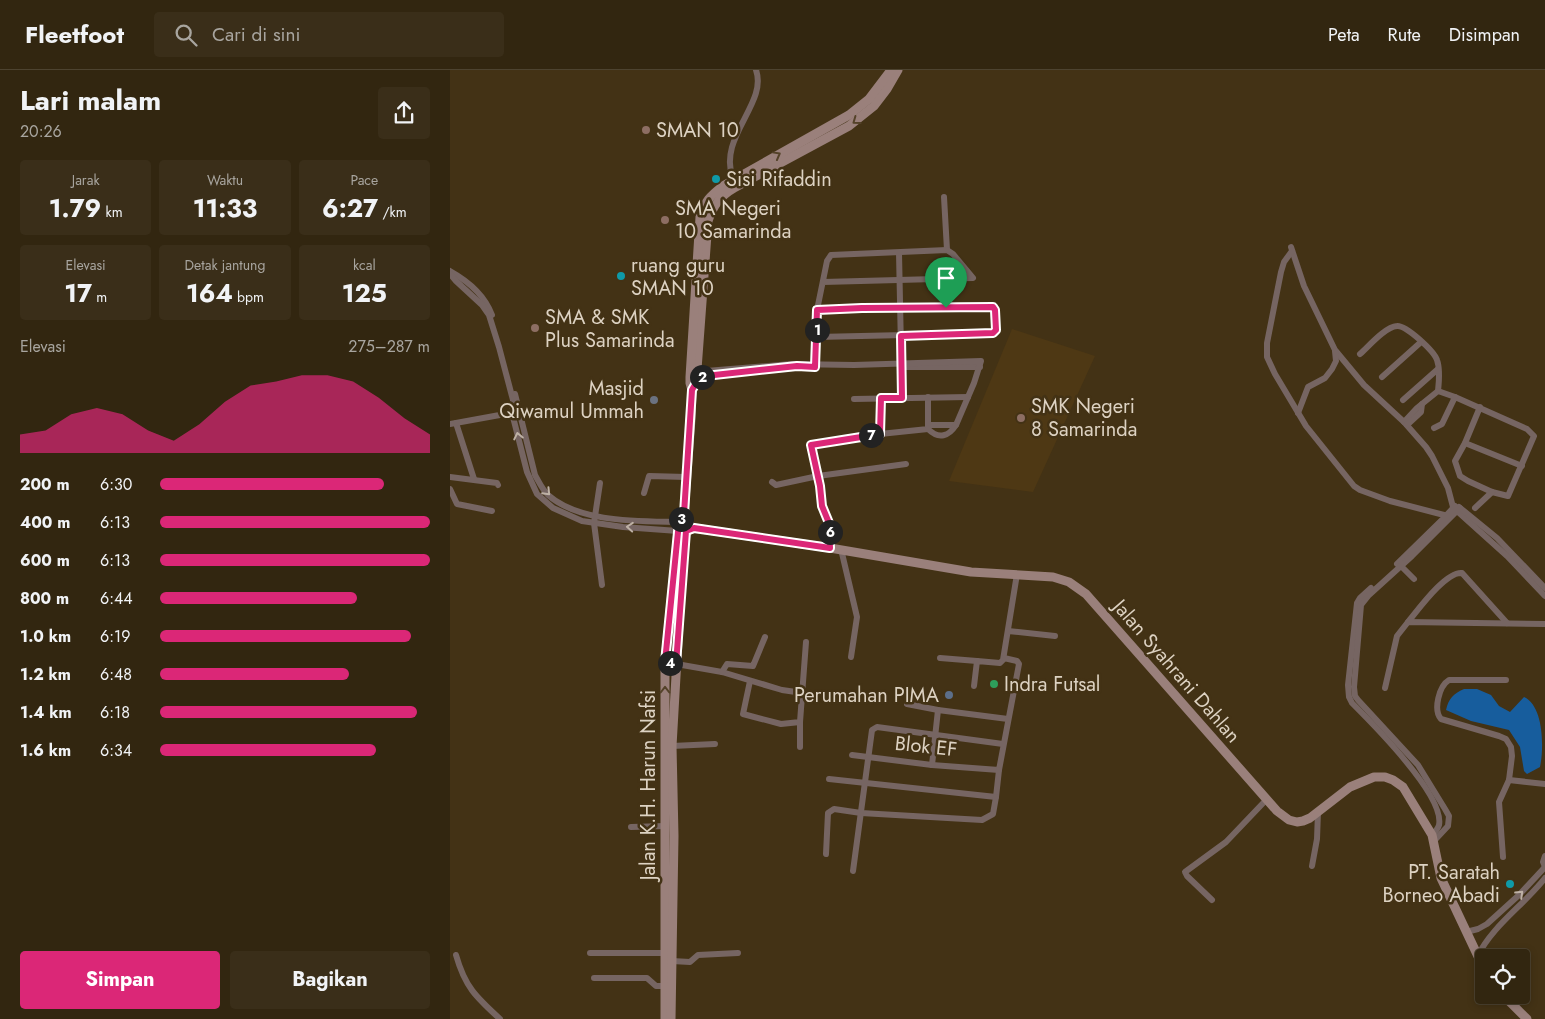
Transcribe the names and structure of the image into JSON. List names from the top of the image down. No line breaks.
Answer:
{"streets":{"main road":["Jalan Syahrani Dahlan","Jalan K.H. Harun Nafsi"],"street":["Blok EF"]},"crossings":[["Jalan Syahrani Dahlan","Jalan K.H. Harun Nafsi"]],"places":["SMAN 10","Sisi Rifaddin","SMA Negeri 10 Samarinda","ruang guru SMAN 10","SMA & SMK Plus Samarinda","Masjid Qiwamul Ummah","SMK Negeri 8 Samarinda","Indra Futsal","Perumahan PIMA","PT. Saratah Borneo Abadi"],"page":{"header":"Fleetfoot","search":"Cari di sini","nav":["Peta","Rute","Disimpan"],"heading":["Lari malam","20:26"],"stats":[["Jarak","1.79 km"],["Waktu","11:33"],["Pace","6:27 /km"],["Elevasi","17 m"],["Detak jantung","164 bpm"],["kcal","125"]],"pins":["1","2","7","3","6","4"],"chart":["Elevasi","275–287 m"],"list":[{"name":"200 m","note":"6:30"},{"name":"400 m","note":"6:13"},{"name":"600 m","note":"6:13"},{"name":"800 m","note":"6:44"},{"name":"1.0 km","note":"6:19"},{"name":"1.2 km","note":"6:48"},{"name":"1.4 km","note":"6:18"},{"name":"1.6 km","note":"6:34"}],"buttons":["Simpan","Bagikan"]}}
